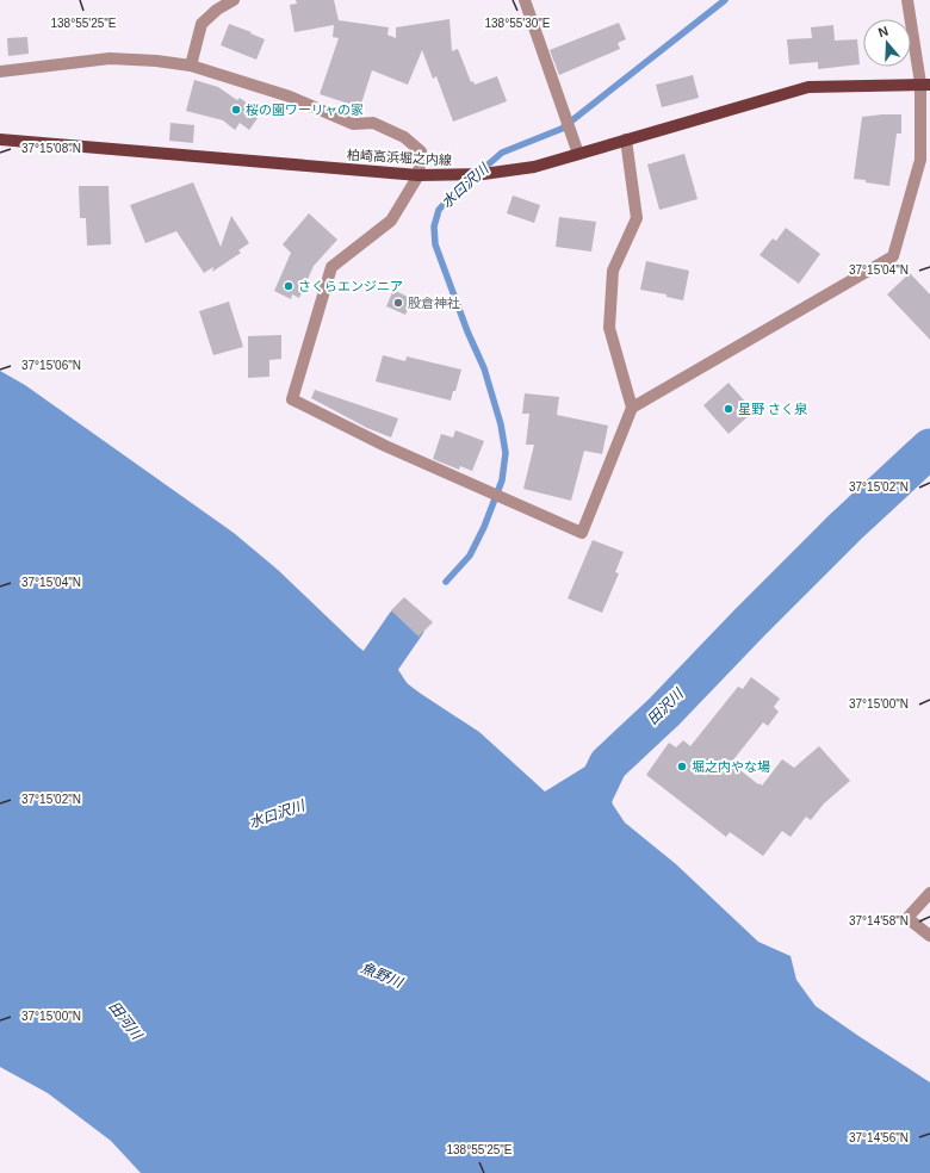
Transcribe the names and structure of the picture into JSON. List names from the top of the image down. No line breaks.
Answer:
{"streets":{"main road":["柏崎高浜堀之内線"]},"water":["水口沢川","田沢川","魚野川","田河川"],"places":["桜の園ワーリャの家","さくらエンジニア","股倉神社","星野 さく泉","堀之内やな場"],"north":"top","coordinates":["138°55'25\"E","138°55'30\"E","37°15'08\"N","37°15'04\"N","37°15'06\"N","37°15'02\"N","37°15'00\"N","37°14'58\"N","37°14'56\"N"]}
